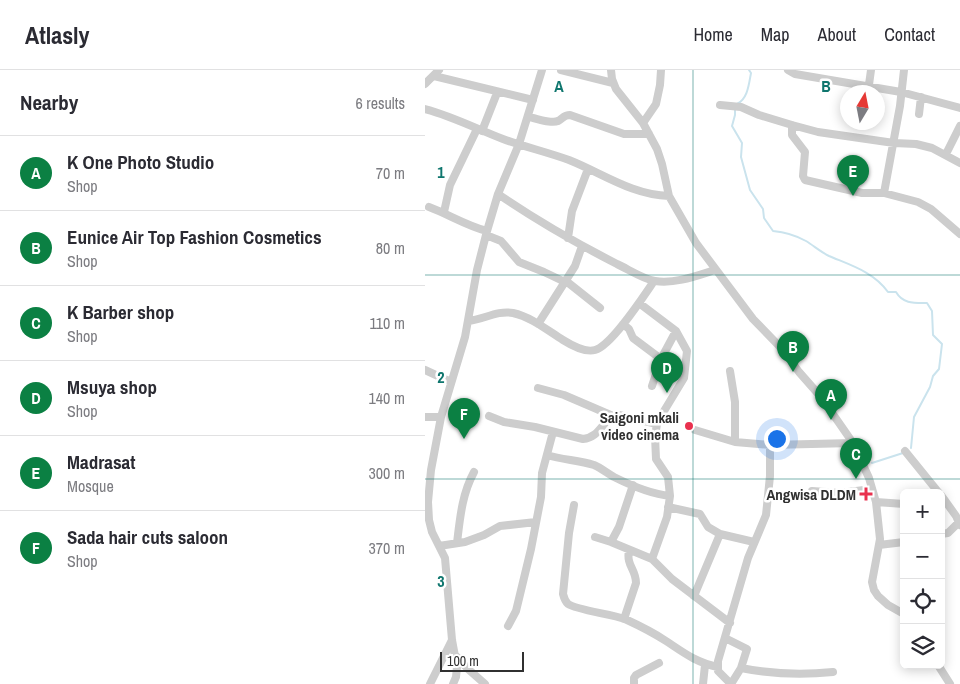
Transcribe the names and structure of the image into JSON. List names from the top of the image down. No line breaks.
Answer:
{"places":{"other":["Saigoni mkali video cinema"],"health":["Angwisa DLDM"]},"scale_bar":"100 m","north":"top","page":{"header":"Atlasly","nav":["Home","Map","About","Contact"],"heading":["Nearby","6 results"],"list":[{"mark":"A","name":"K One Photo Studio","note":"Shop","value":"70 m"},{"mark":"B","name":"Eunice Air Top Fashion Cosmetics","note":"Shop","value":"80 m"},{"mark":"C","name":"K Barber shop","note":"Shop","value":"110 m"},{"mark":"D","name":"Msuya shop","note":"Shop","value":"140 m"},{"mark":"E","name":"Madrasat","note":"Mosque","value":"300 m"},{"mark":"F","name":"Sada hair cuts saloon","note":"Shop","value":"370 m"}],"pins":["E","B","D","A","F","C"],"map_buttons":["+","−"],"scale":"100 m"},"grid":{"columns":["A","B"],"rows":["1","2","3"]}}
